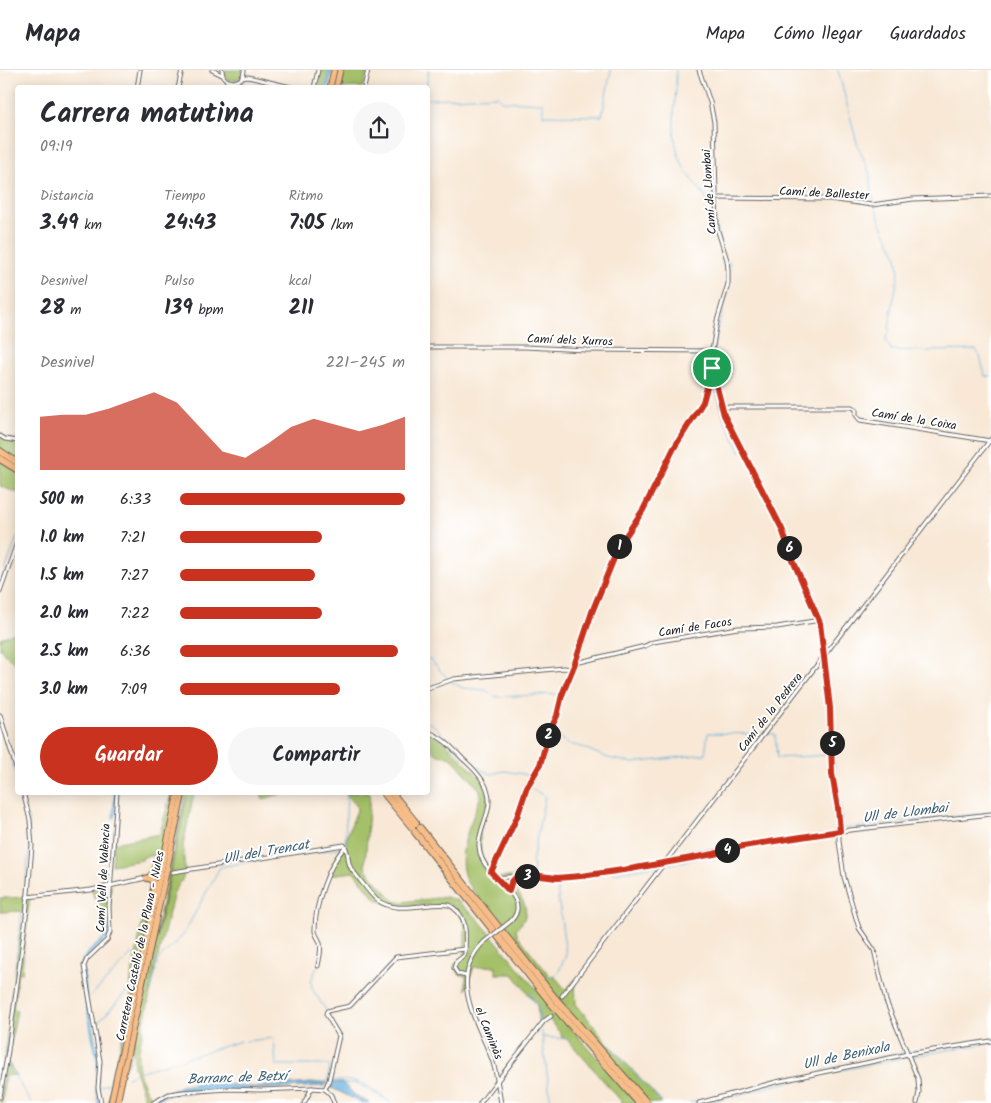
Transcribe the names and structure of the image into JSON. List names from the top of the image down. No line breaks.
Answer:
{"streets":{"main road":["Carretera Castelló de la Plana - Nules"],"street":["Camí de Llombai","Camí de Ballester","Camí dels Xurros","Camí de la Coixa","Camí de Facos","Camí de la Pedrera","Camí Vell de València","el Caminàs"]},"crossings":[["Camí de Llombai","Camí de Ballester"],["Camí de Llombai","Camí dels Xurros"],["Camí de Llombai","Camí de la Coixa"],["Camí de Llombai","Camí de Facos"],["Camí de Llombai","Camí de la Pedrera"],["Camí de la Coixa","Camí de la Pedrera"]],"water":["Ull de Llombai","Ull del Trencat","Ull de Benixola","Barranc de Betxí"],"page":{"header":"Mapa","nav":["Mapa","Cómo llegar","Guardados"],"heading":["Carrera matutina","09:19"],"stats":[["Distancia","3.49 km"],["Tiempo","24:43"],["Ritmo","7:05 /km"],["Desnivel","28 m"],["Pulso","139 bpm"],["kcal","211"]],"chart":["Desnivel","221–245 m"],"list":[{"name":"500 m","note":"6:33"},{"name":"1.0 km","note":"7:21"},{"name":"1.5 km","note":"7:27"},{"name":"2.0 km","note":"7:22"},{"name":"2.5 km","note":"6:36"},{"name":"3.0 km","note":"7:09"}],"pins":["1","6","2","5","4","3"],"buttons":["Guardar","Compartir"]}}
